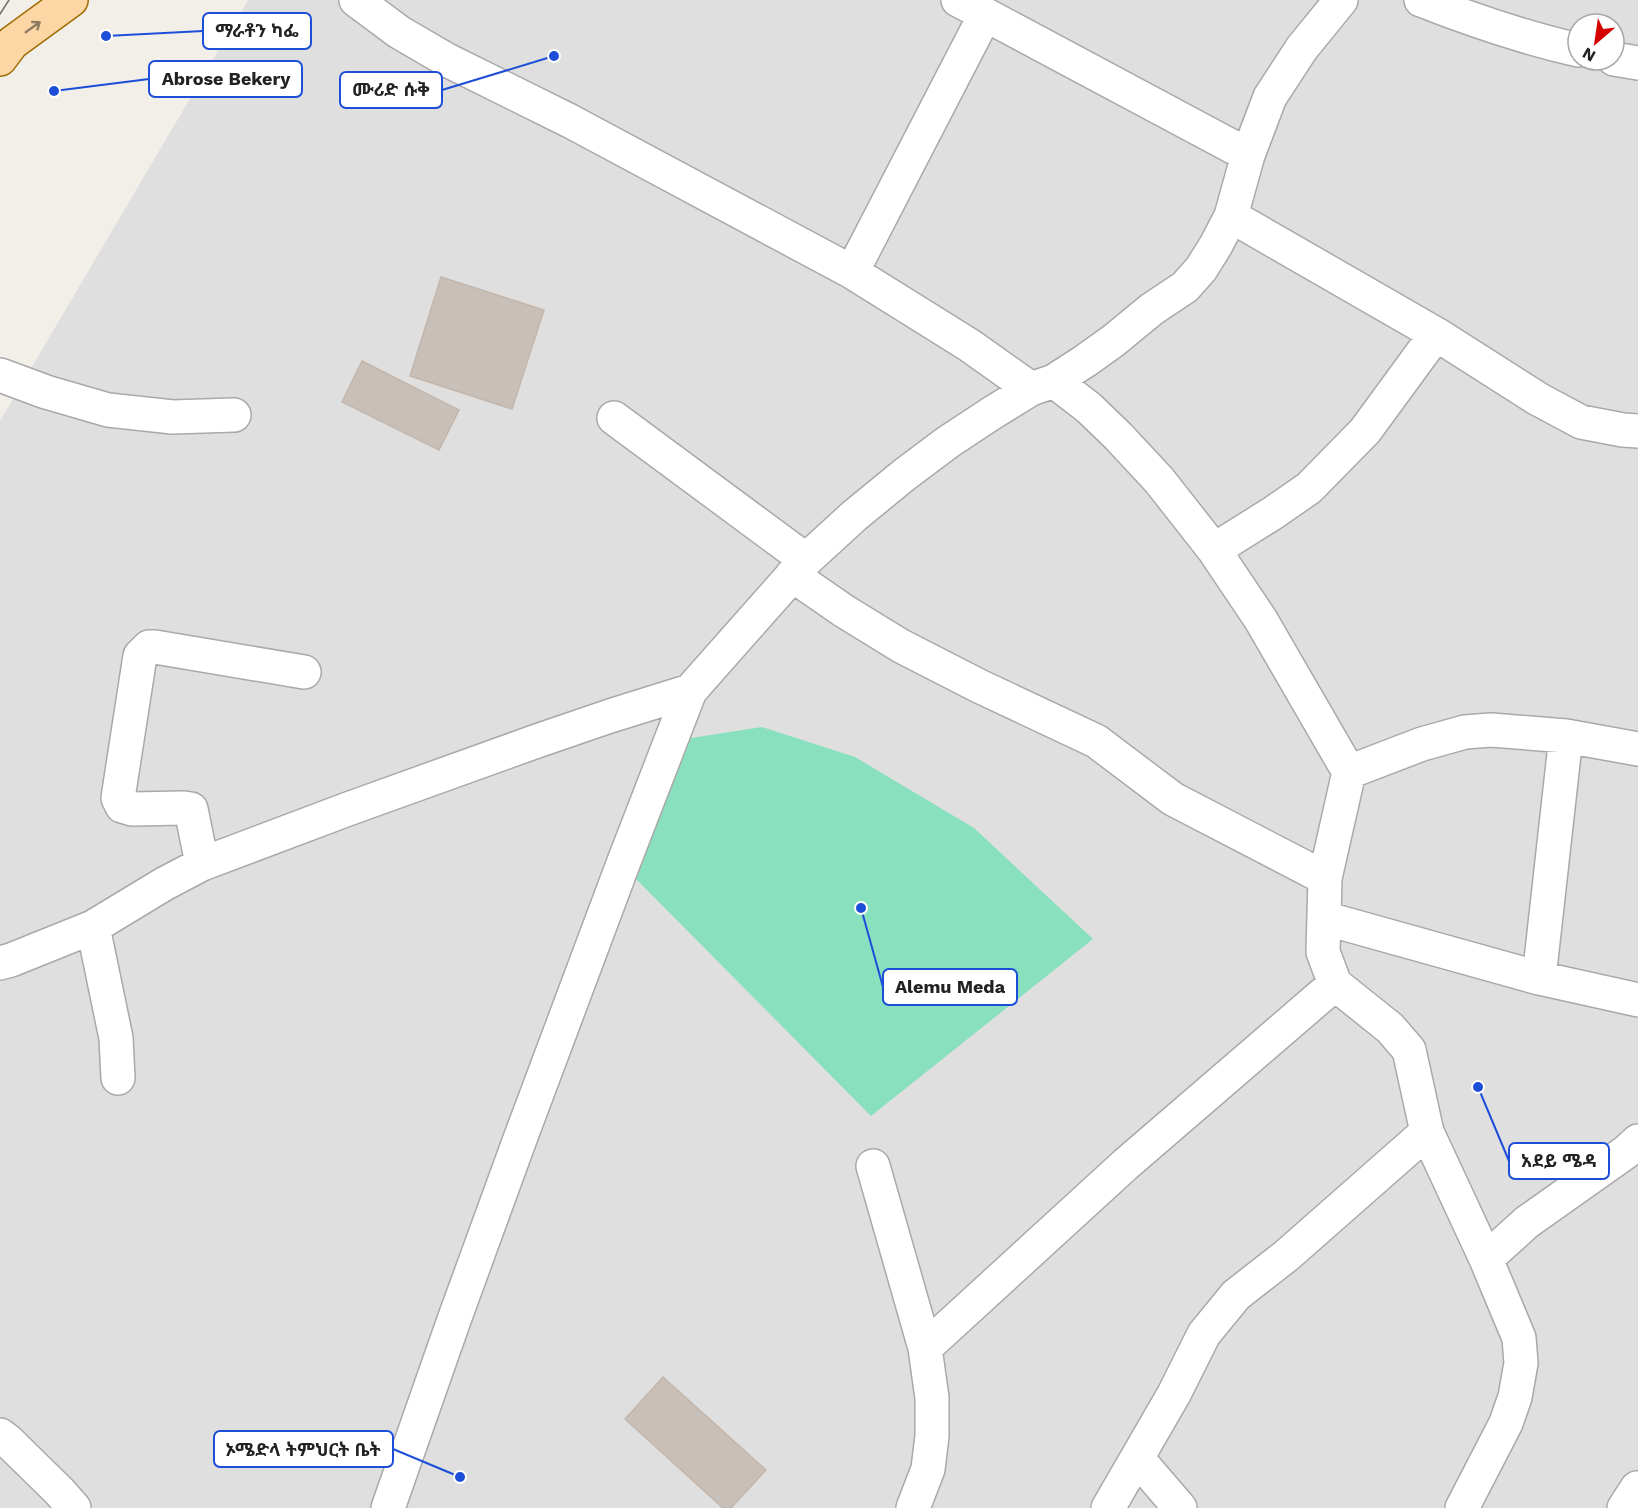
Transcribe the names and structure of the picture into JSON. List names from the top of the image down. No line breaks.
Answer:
{"places":["ማራቶን ካፌ","ሙሪድ ሱቅ","Abrose Bekery","Alemu Meda","አደይ ሜዳ","ኦሜድላ ትምህርት ቤት"],"north":"bottom left"}
